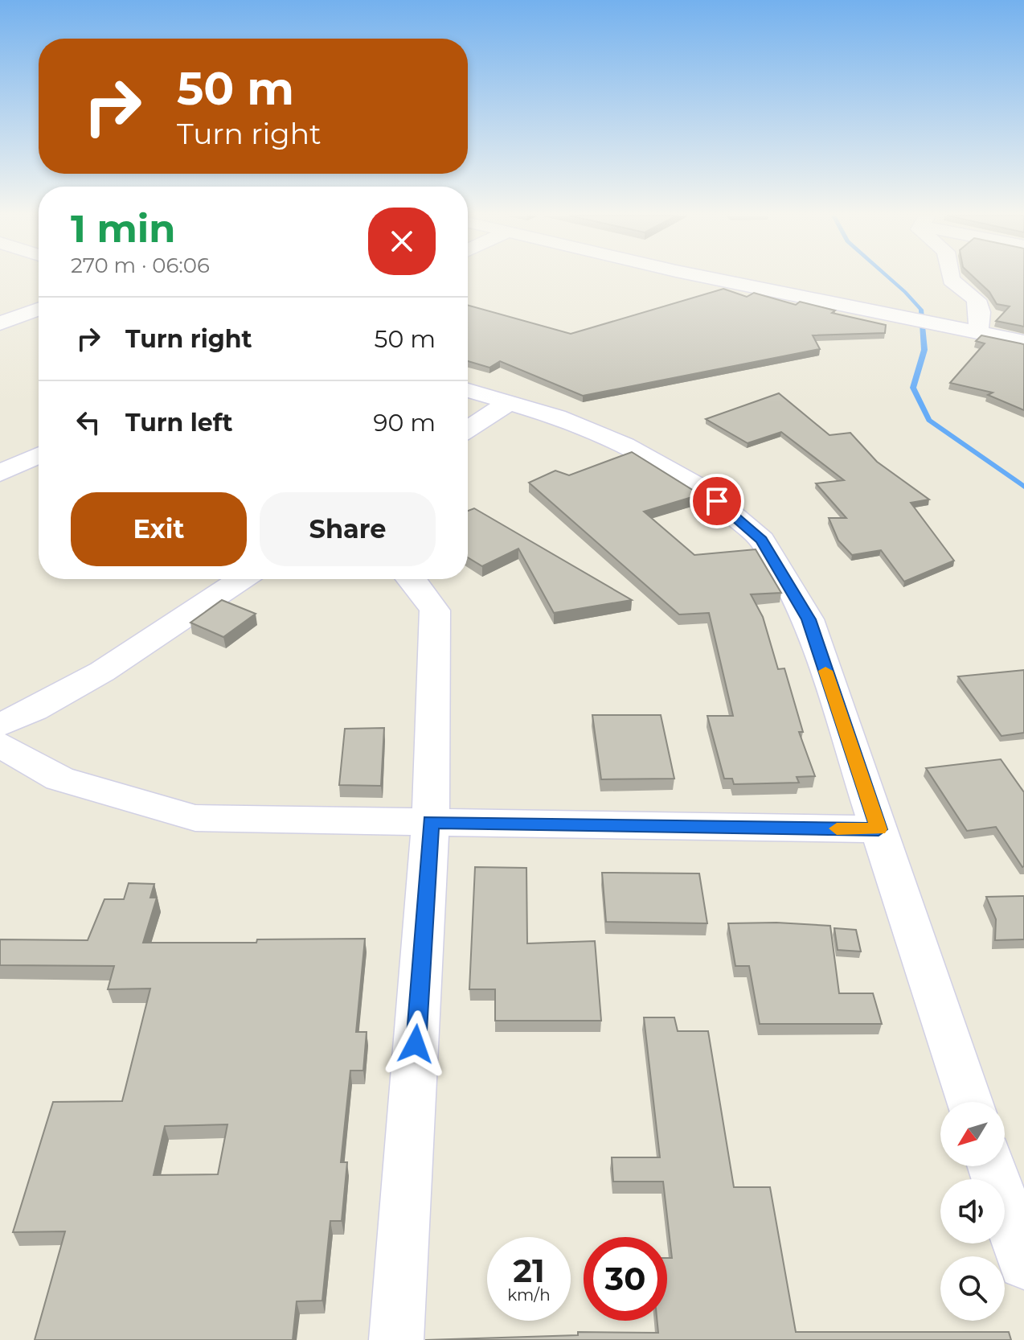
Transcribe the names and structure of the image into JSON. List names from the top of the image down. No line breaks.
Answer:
{"north":"bottom left","page":{"turn":["50 m","Turn right"],"heading":["1 min","270 m · 06:06"],"list":[{"name":"Turn right","value":"50 m"},{"name":"Turn left","value":"90 m"}],"buttons":["Exit","Share"],"speed":"21 km/h","limit":"30"}}
